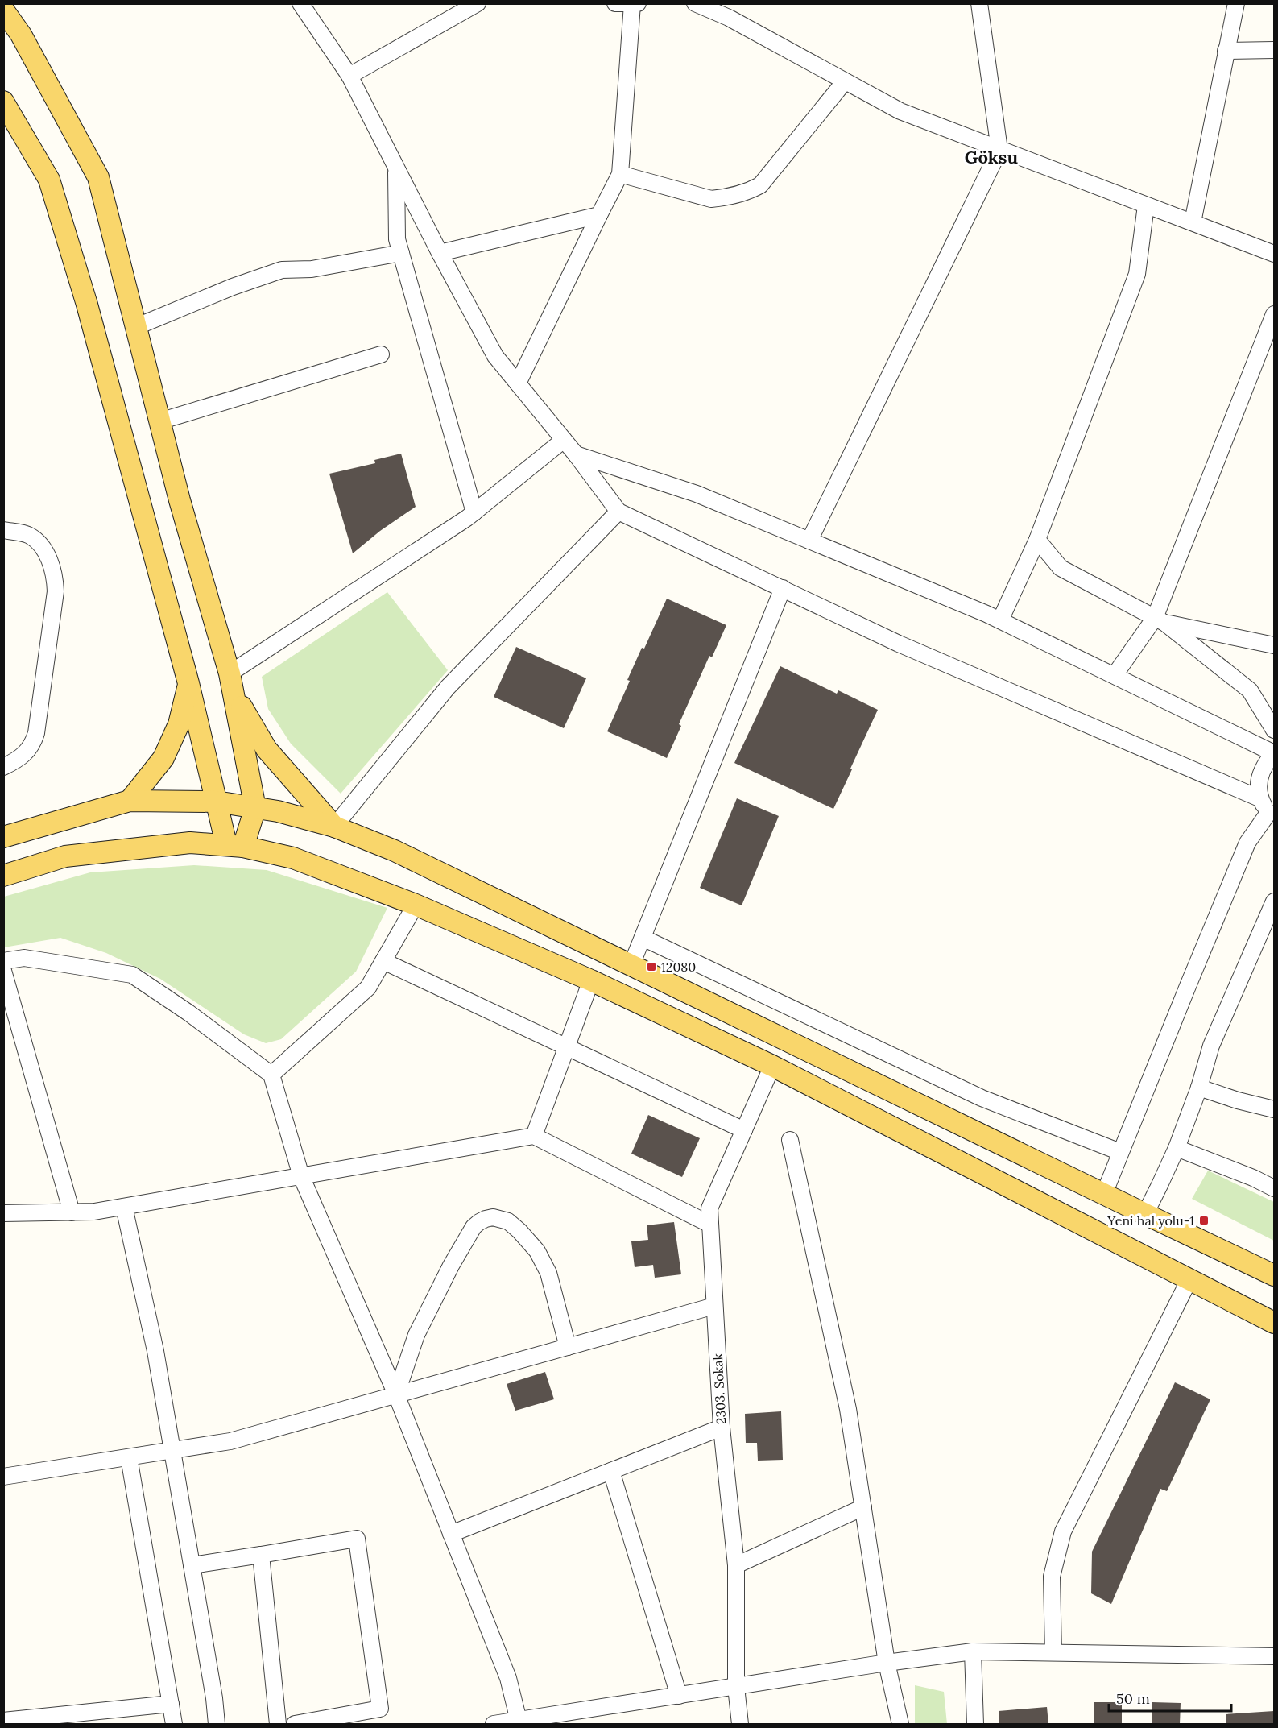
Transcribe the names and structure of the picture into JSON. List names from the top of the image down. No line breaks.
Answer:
{"streets":{"street":["2303. Sokak"]},"districts":["Göksu"],"places":{"transit":["12080","Yeni hal yolu-1"]},"scale_bar":"50 m"}
